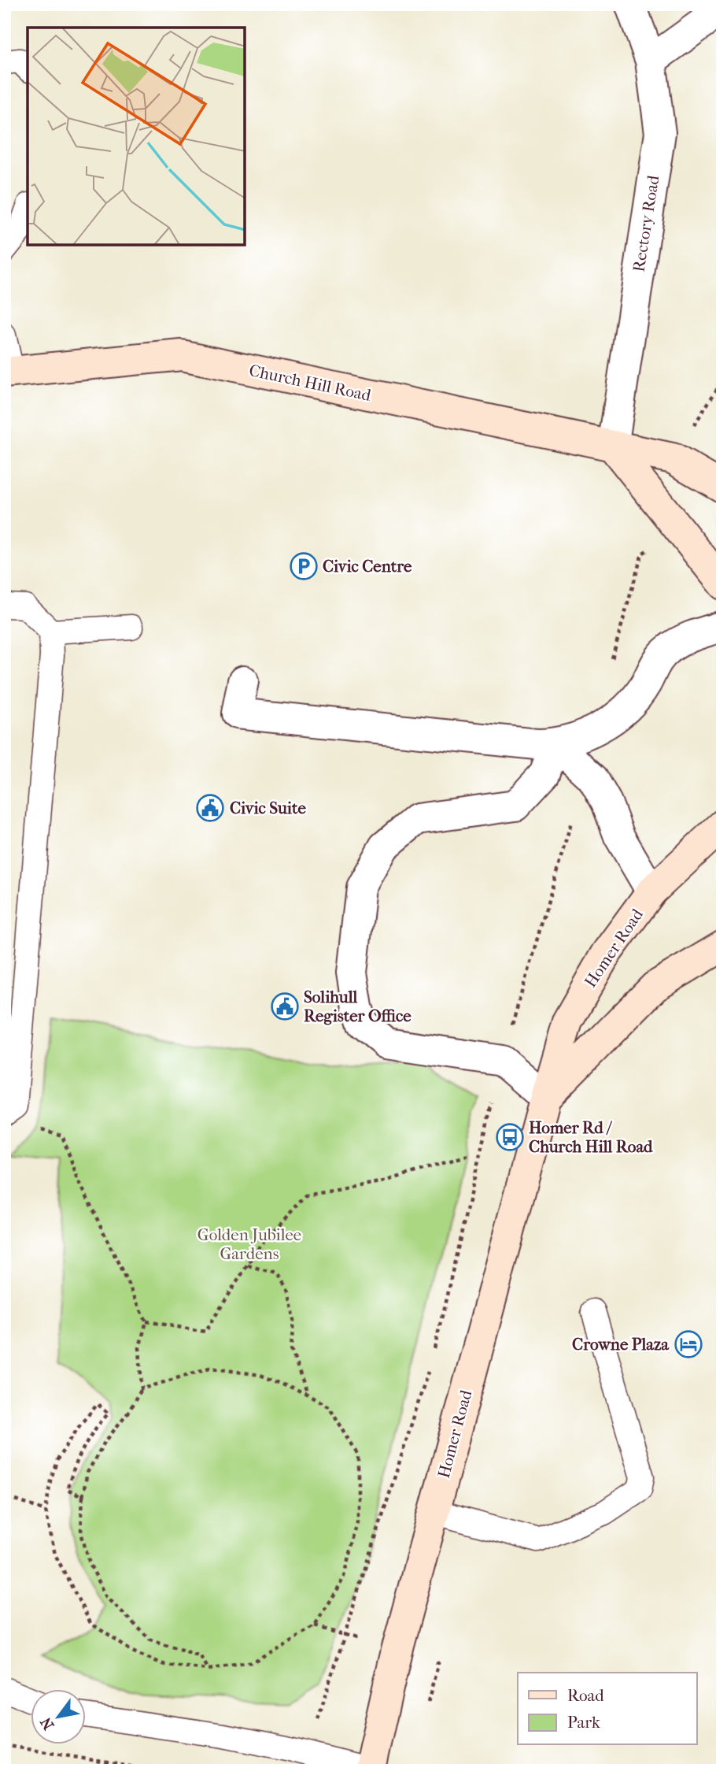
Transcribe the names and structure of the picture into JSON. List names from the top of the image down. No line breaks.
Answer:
{"streets":{"street":["Rectory Road","Church Hill Road","Homer Road"]},"crossings":[["Rectory Road","Church Hill Road"]],"parks":["Golden Jubilee Gardens"],"places":{"parking":["Civic Centre"],"public building":["Civic Suite","Solihull Register Office"],"bus stop":["Homer Rd / Church Hill Road"],"hotel":["Crowne Plaza"]},"legend":["Road","Park"],"north":"bottom left"}
